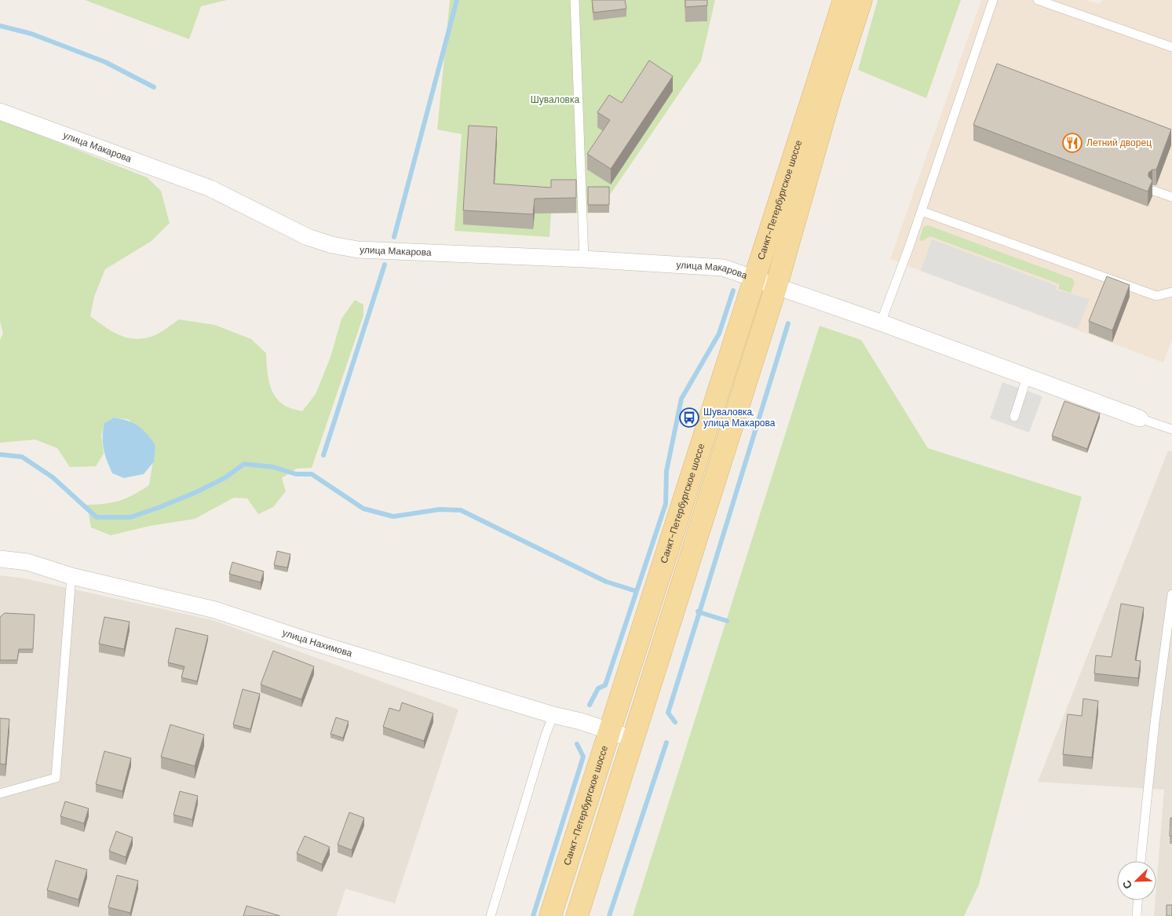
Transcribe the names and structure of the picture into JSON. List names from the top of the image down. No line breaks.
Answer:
{"streets":{"main road":["Санкт-Петербургское шоссе"],"street":["улица Макарова","улица Нахимова"]},"crossings":[["улица Макарова","Санкт-Петербургское шоссе"],["Санкт-Петербургское шоссе","улица Нахимова"]],"parks":["Шуваловка"],"places":{"restaurant":["Летний дворец"],"bus stop":["Шуваловка, улица Макарова"]},"north":"bottom left"}
